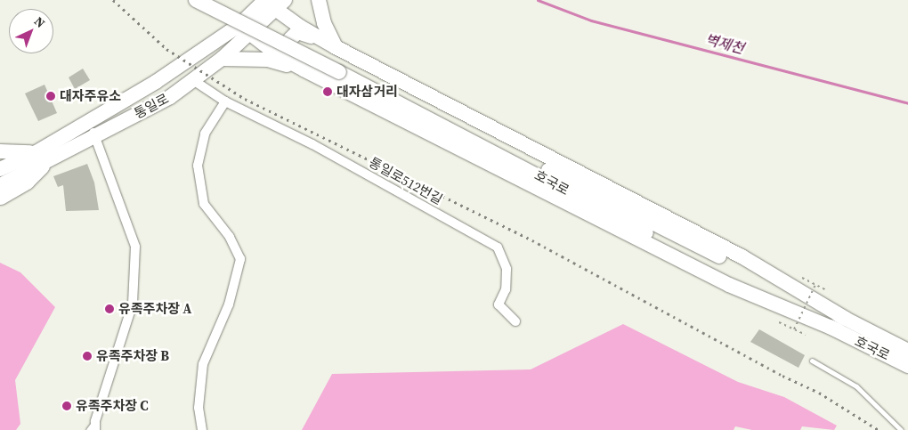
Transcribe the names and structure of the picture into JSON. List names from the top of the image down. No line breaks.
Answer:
{"streets":{"main road":["통일로","호국로"],"street":["통일로512번길"]},"crossings":[["통일로","통일로512번길"]],"water":["벽제천"],"places":["대자삼거리","대자주유소","유족주차장 A","유족주차장 B","유족주차장 C"],"north":"top right"}
